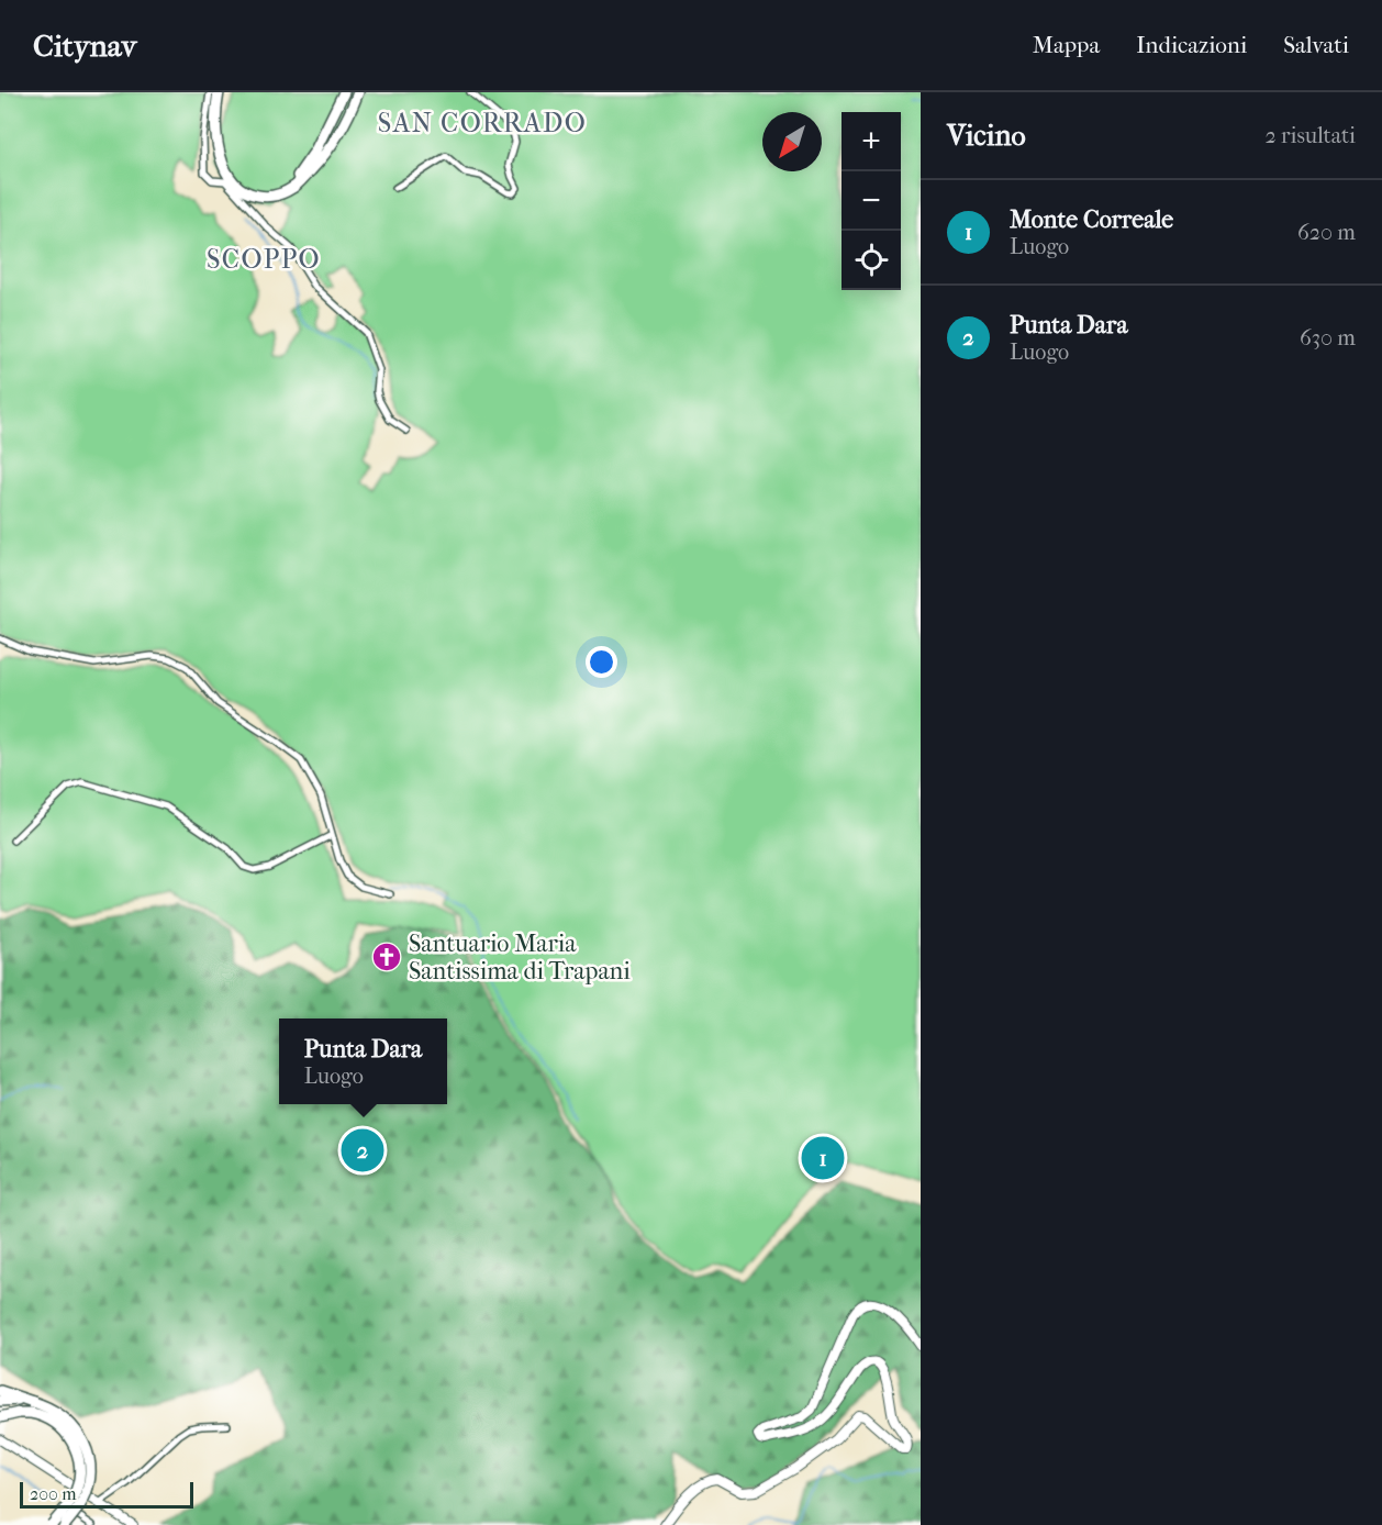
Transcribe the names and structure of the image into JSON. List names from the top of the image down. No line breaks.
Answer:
{"districts":["SAN CORRADO","SCOPPO"],"places":{"church":["Santuario Maria Santissima di Trapani"]},"scale_bar":"200 m","north":"bottom left","page":{"header":"Citynav","nav":["Mappa","Indicazioni","Salvati"],"heading":["Vicino","2 risultati"],"map_buttons":["+","−"],"list":[{"mark":"1","name":"Monte Correale","note":"Luogo","value":"620 m"},{"mark":"2","name":"Punta Dara","note":"Luogo","value":"630 m"}],"popup":["Punta Dara","Luogo"],"pins":["2","1"],"scale":"200 m"}}
